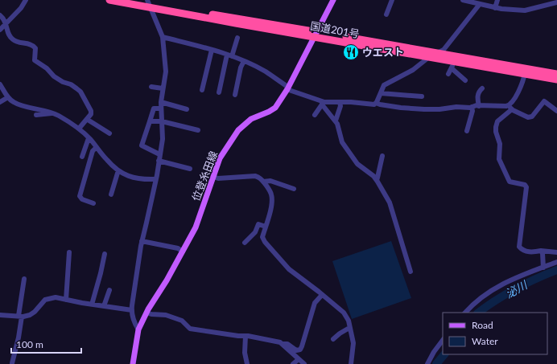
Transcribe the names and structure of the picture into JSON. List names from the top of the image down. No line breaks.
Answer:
{"streets":{"highway":["国道201号"],"main road":["位登糸田線"]},"crossings":[["国道201号","位登糸田線"]],"water":["泌川"],"places":{"restaurant":["ウエスト"]},"legend":["Road","Water"],"scale_bar":"100 m"}
